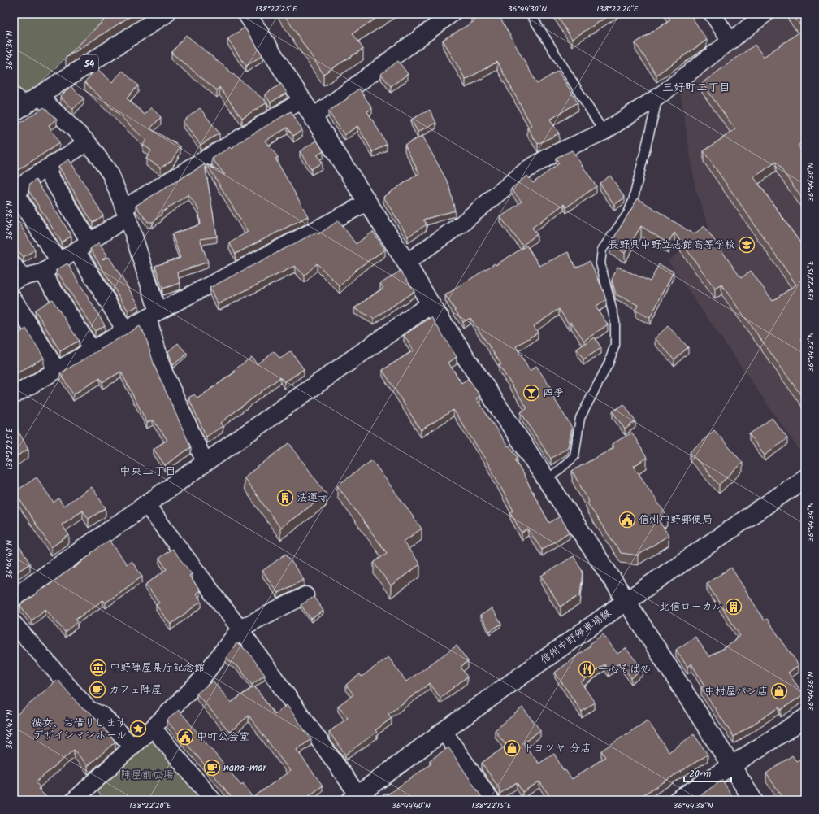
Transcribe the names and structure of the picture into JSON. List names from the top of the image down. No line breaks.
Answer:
{"streets":{"street":["54","信州中野停車場線"]},"districts":["三好町二丁目","中央二丁目"],"parks":["陣屋前広場"],"places":{"school or university":["長野県中野立志館高等学校"],"bar":["四季"],"building":["法運寺","北信ローカル"],"public building":["信州中野郵便局","中町公会堂"],"museum":["中野陣屋県庁記念館"],"restaurant":["一心そば処"],"cafe":["カフェ陣屋","nana-mar"],"shop":["中村屋パン店","トヨツヤ 分店"],"place":["彼女、お借りします デザインマンホール"]},"scale_bar":"20 m","coordinates":["138°22'25\"E","36°44'30\"N","138°22'20\"E","36°44'34\"N","36°44'36\"N","138°22'15\"E","36°44'32\"N","36°44'40\"N","36°44'42\"N","36°44'38\"N"]}
